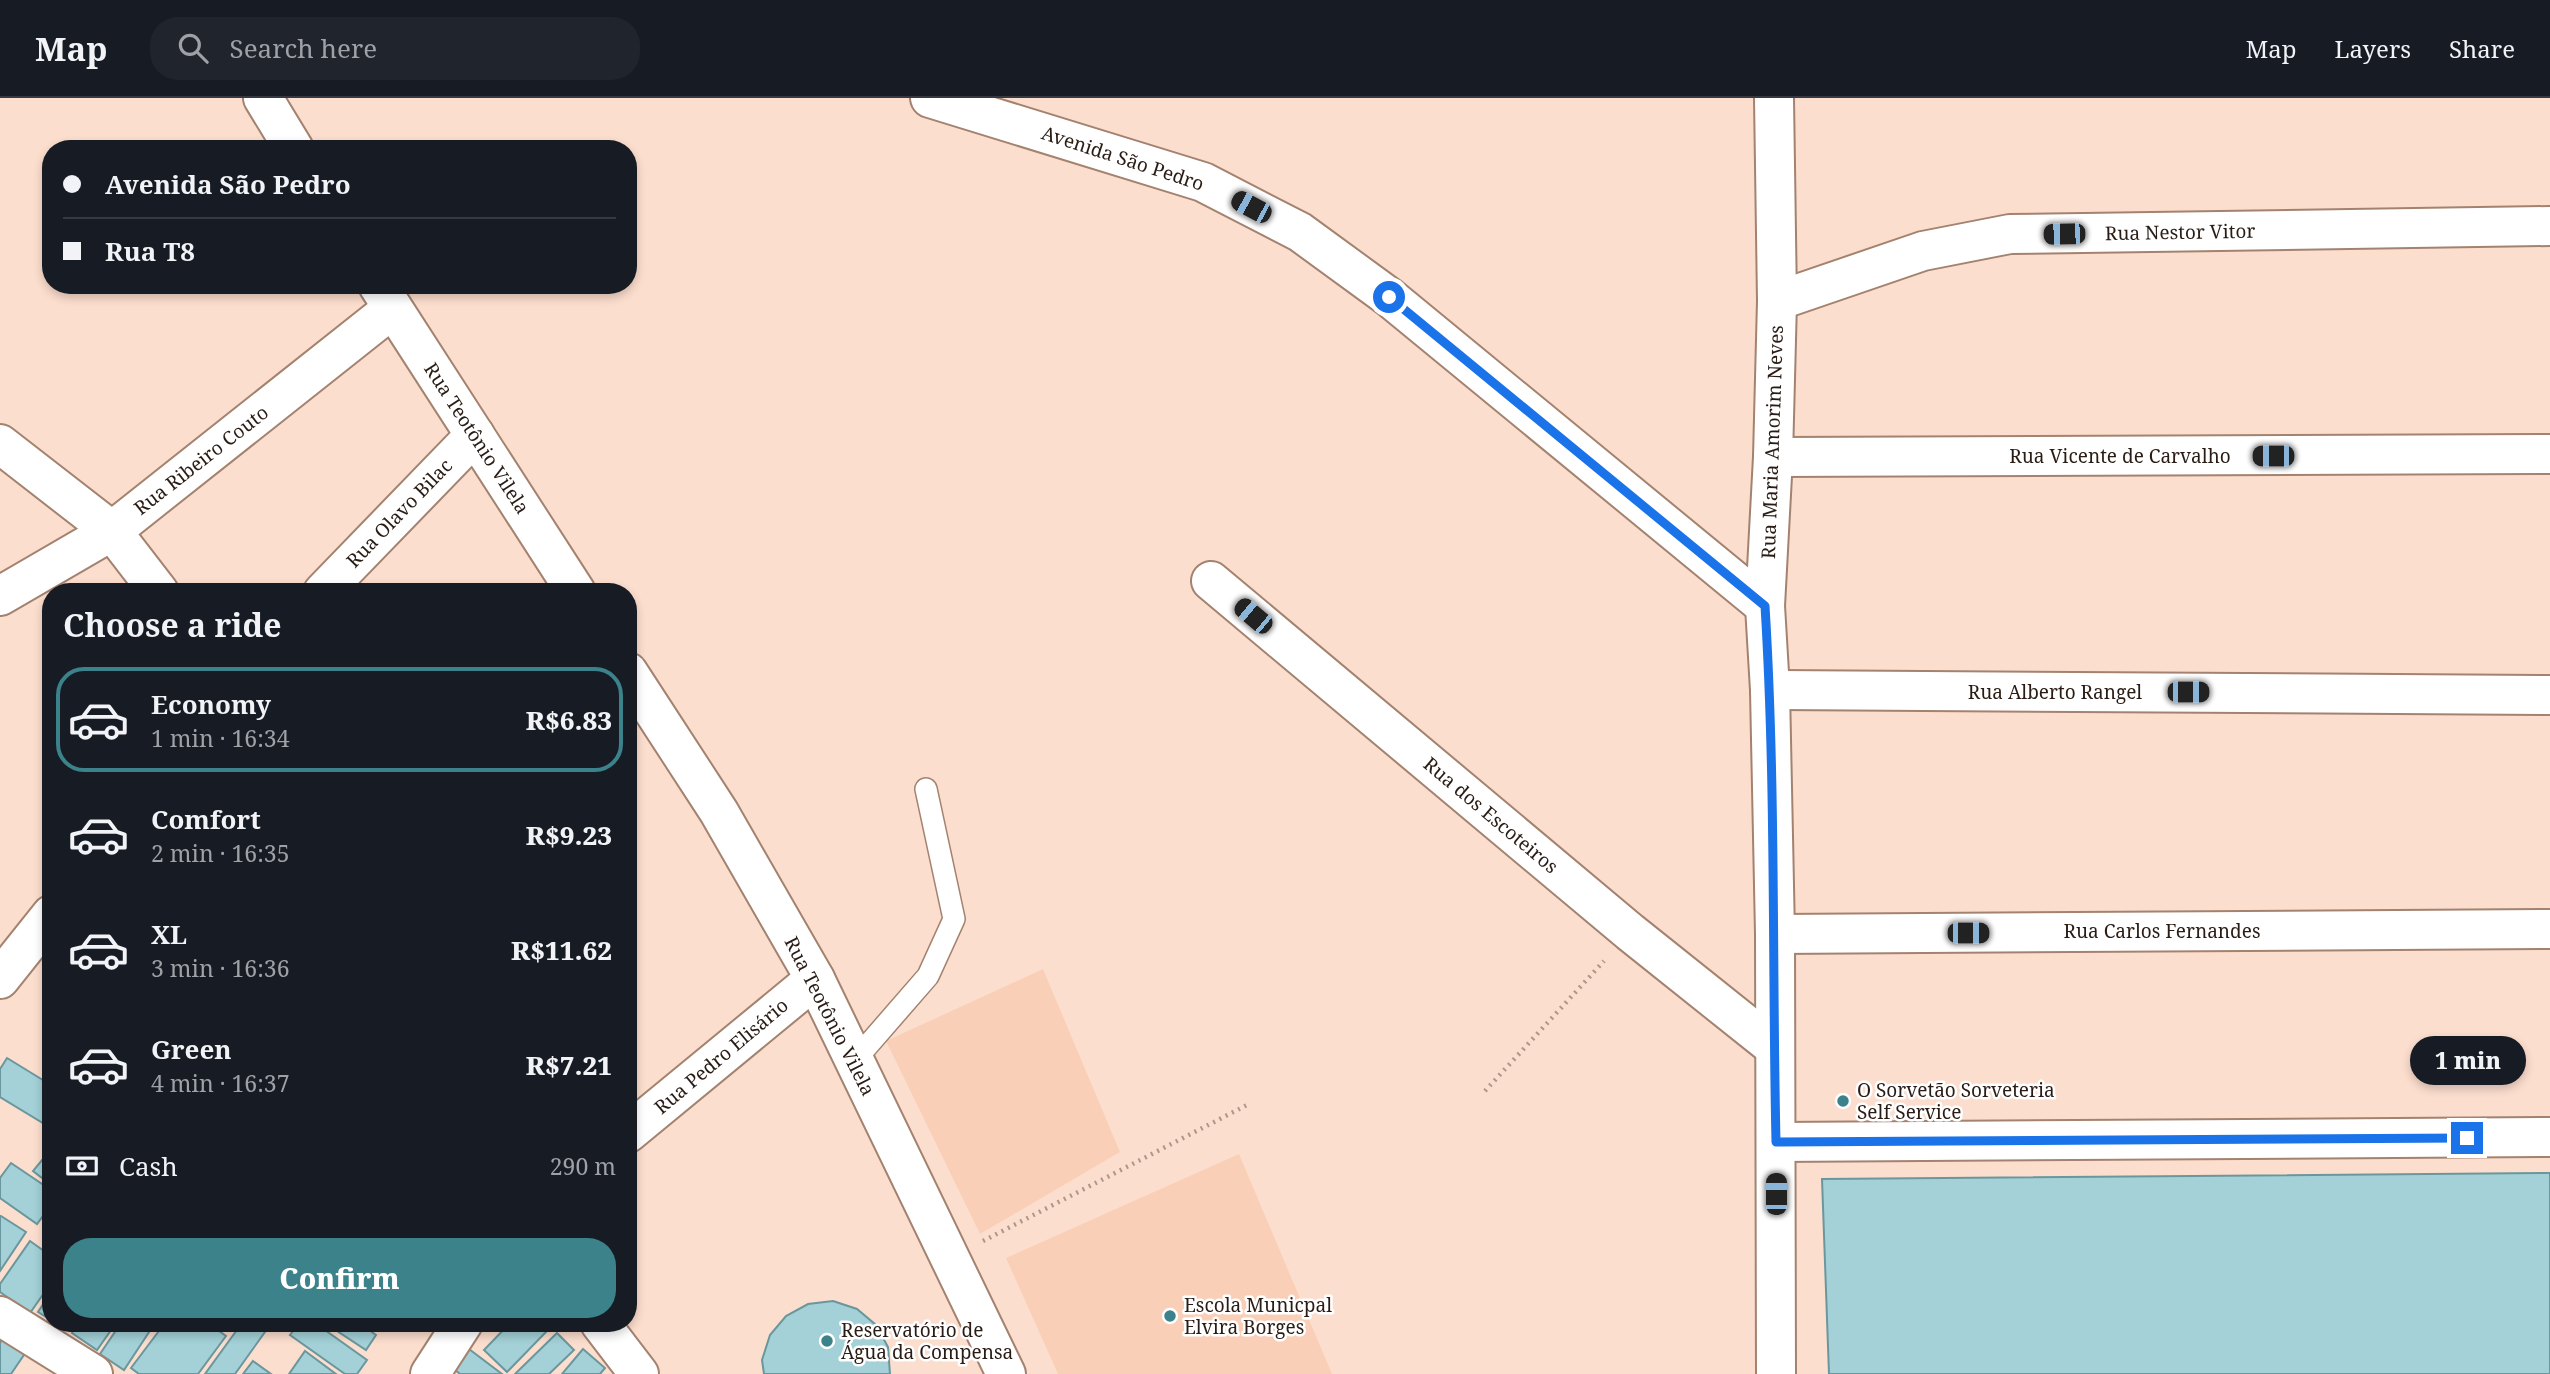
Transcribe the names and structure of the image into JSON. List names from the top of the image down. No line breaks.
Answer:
{"streets":{"street":["Avenida São Pedro","Rua Nestor Vitor","Rua Teotônio Vilela","Rua Maria Amorim Neves","Rua Vicente de Carvalho","Rua Ribeiro Couto","Rua Olavo Bilac","Rua Alberto Rangel","Rua dos Escoteiros","Rua Carlos Fernandes","Rua Pedro Elisário"]},"crossings":[["Avenida São Pedro","Rua Maria Amorim Neves"],["Rua Nestor Vitor","Rua Maria Amorim Neves"],["Rua Teotônio Vilela","Rua Ribeiro Couto"],["Rua Teotônio Vilela","Rua Olavo Bilac"],["Rua Teotônio Vilela","Rua Pedro Elisário"],["Rua Maria Amorim Neves","Rua Vicente de Carvalho"],["Rua Maria Amorim Neves","Rua Alberto Rangel"],["Rua Maria Amorim Neves","Rua dos Escoteiros"],["Rua Maria Amorim Neves","Rua Carlos Fernandes"]],"places":["O Sorvetão Sorveteria Self Service","Escola Municpal Elvira Borges","Reservatório de Água da Compensa"],"page":{"header":"Map","search":"Search here","nav":["Map","Layers","Share"],"banner":["Avenida São Pedro","Rua T8"],"heading":"Choose a ride","list":[{"name":"Economy","note":"1 min · 16:34","value":"R$6.83"},{"name":"Comfort","note":"2 min · 16:35","value":"R$9.23"},{"name":"XL","note":"3 min · 16:36","value":"R$11.62"},{"name":"Green","note":"4 min · 16:37","value":"R$7.21"}],"bubble":"1 min","pay":["Cash","290 m"],"buttons":"Confirm"}}
